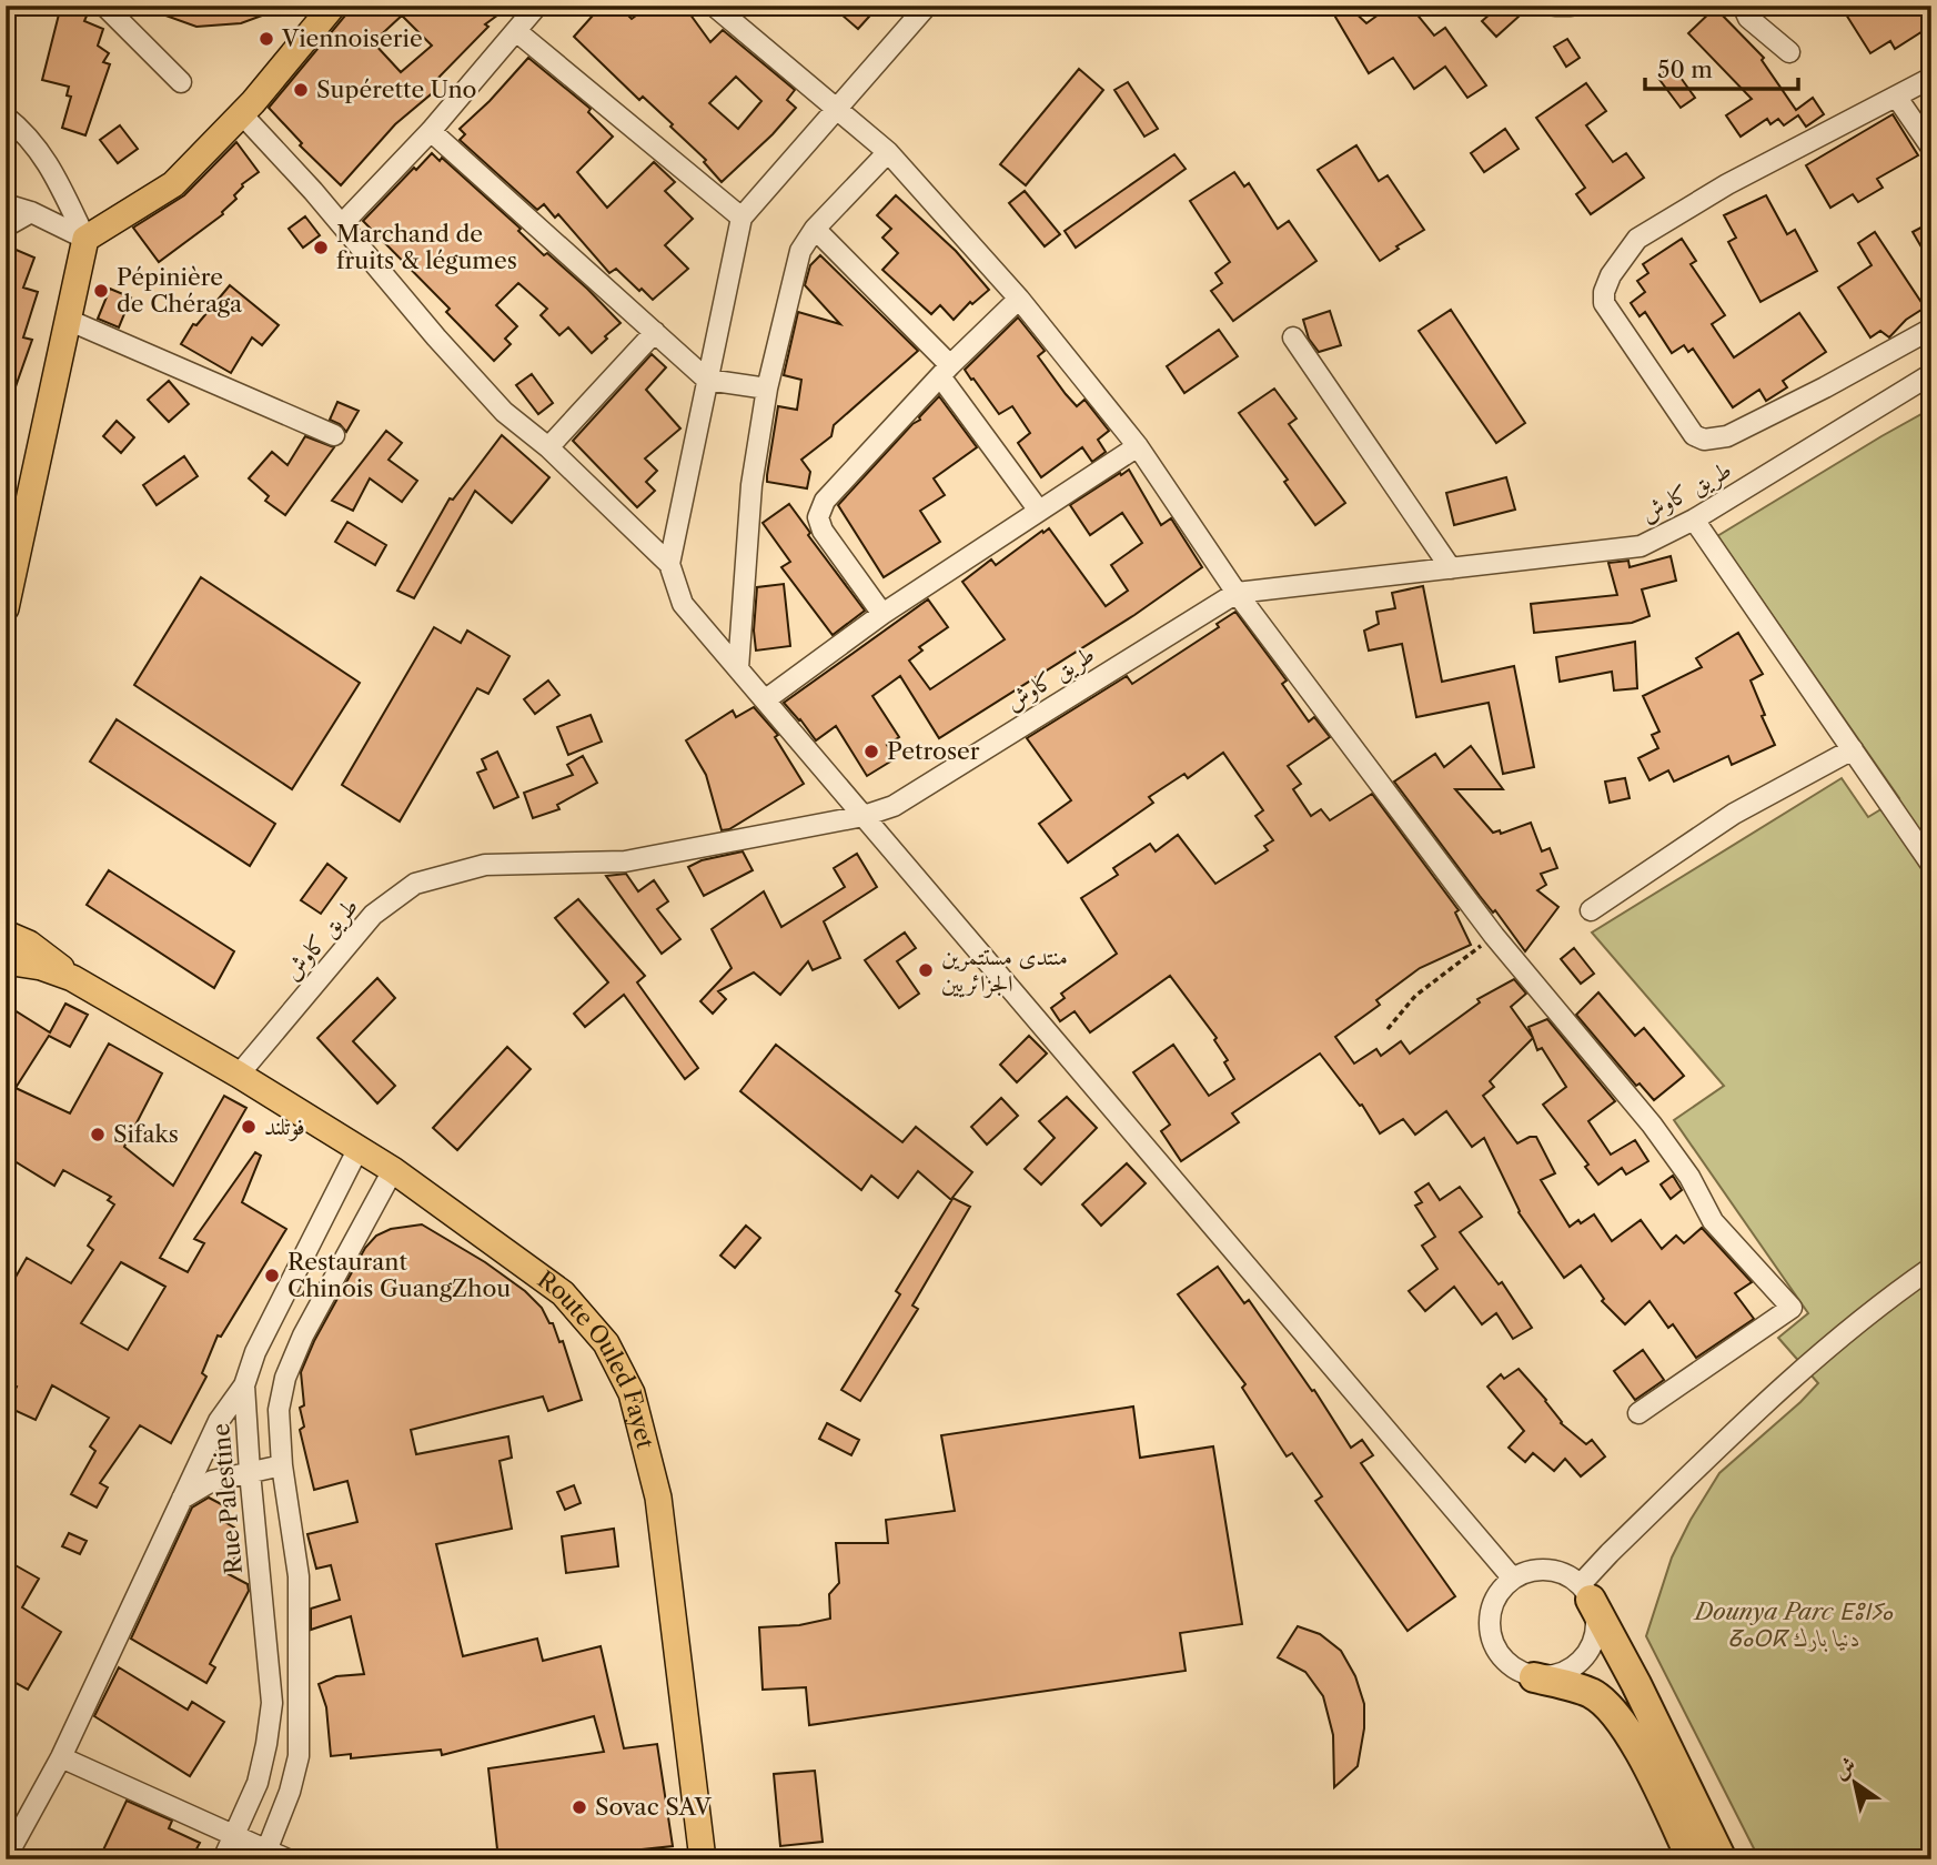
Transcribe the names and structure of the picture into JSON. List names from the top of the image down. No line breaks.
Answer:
{"streets":{"main road":["Route Ouled Fayet"],"street":["طريق كاوش","Rue Palestine"]},"crossings":[["طريق كاوش","Route Ouled Fayet"],["Route Ouled Fayet","Rue Palestine"]],"parks":["Dounya Parc ⴹⵓⵏⵢⴰ ⵒⴰⵔⴽ دنيا بارك"],"places":["Viennoiserie","Supérette Uno","Marchand de fruits & légumes","Pépinière de Chéraga","Petroser","منتدى مستتمرين الجزائريين","فوتلند","Sifaks","Restaurant Chinois GuangZhou","Sovac SAV"],"scale_bar":"50 m","north":"top left"}
